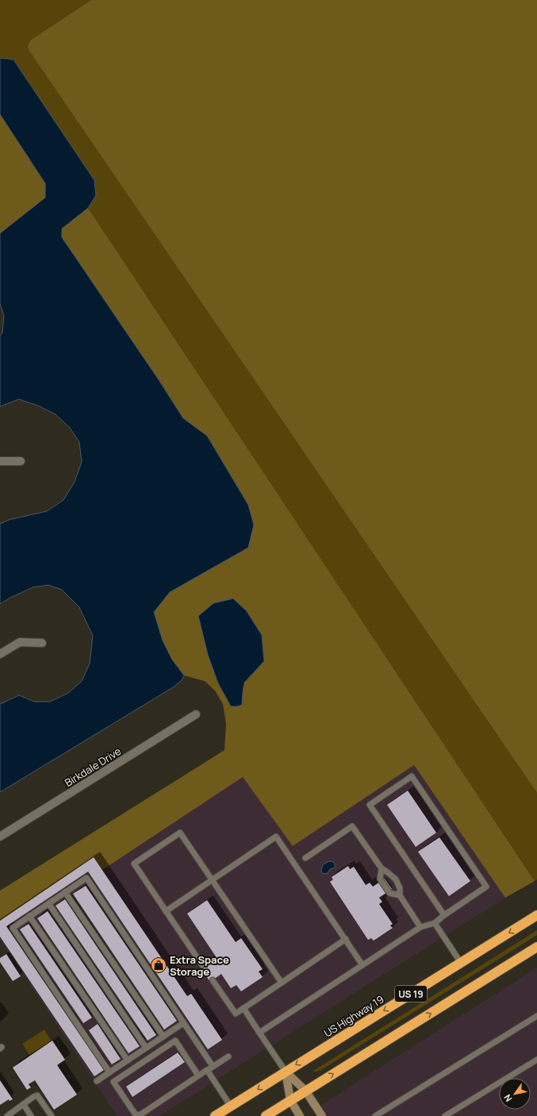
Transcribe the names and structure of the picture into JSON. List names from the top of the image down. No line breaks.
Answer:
{"streets":{"highway":["US 19","US Highway 19"],"street":["Birkdale Drive"]},"places":{"shop":["Extra Space Storage"]},"north":"bottom left"}
